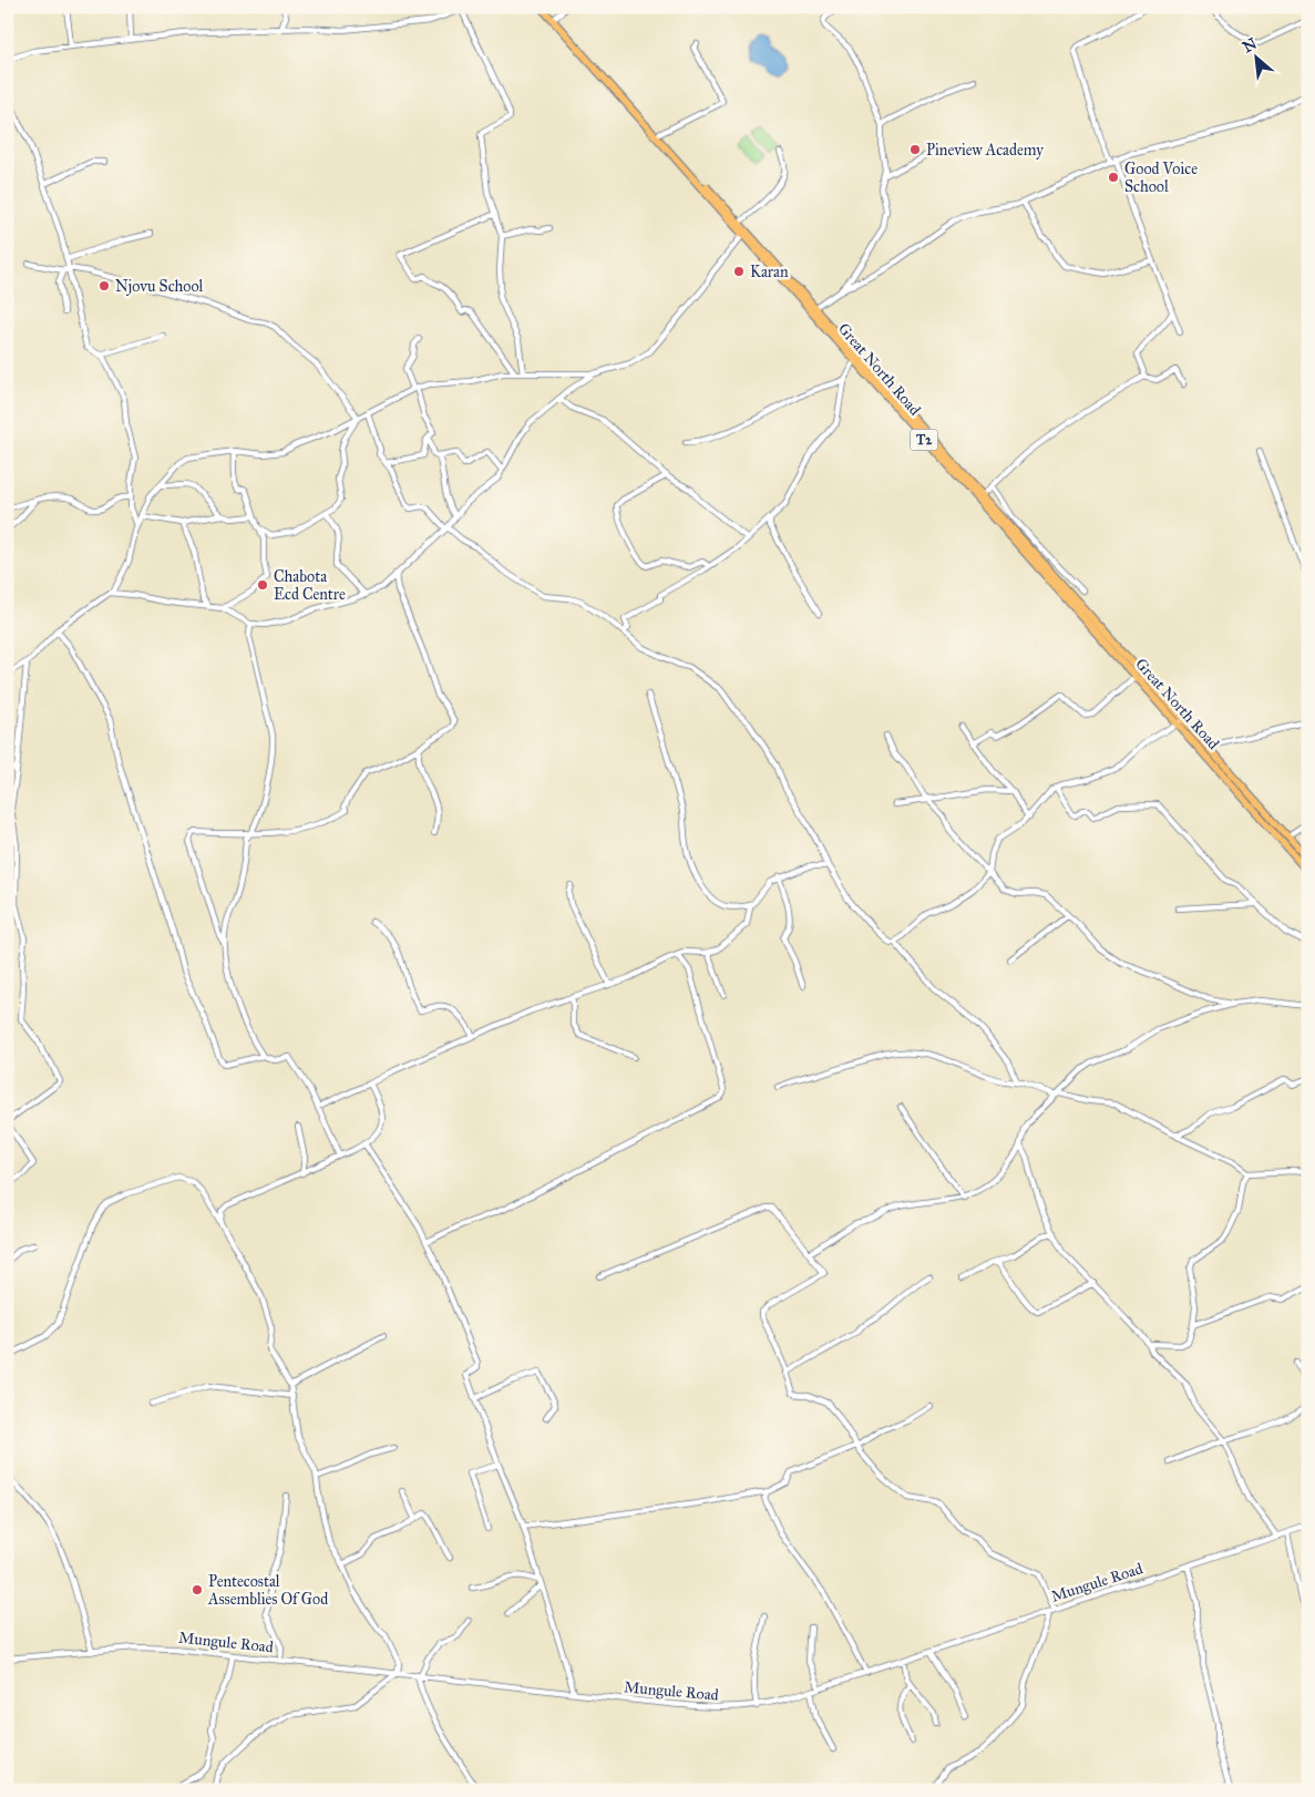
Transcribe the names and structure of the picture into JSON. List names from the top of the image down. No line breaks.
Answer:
{"streets":{"highway":["Great North Road","T2"],"street":["Mungule Road"]},"places":["Pineview Academy","Good Voice School","Karan","Njovu School","Chabota Ecd Centre","Pentecostal Assemblies Of God"],"north":"top left"}
